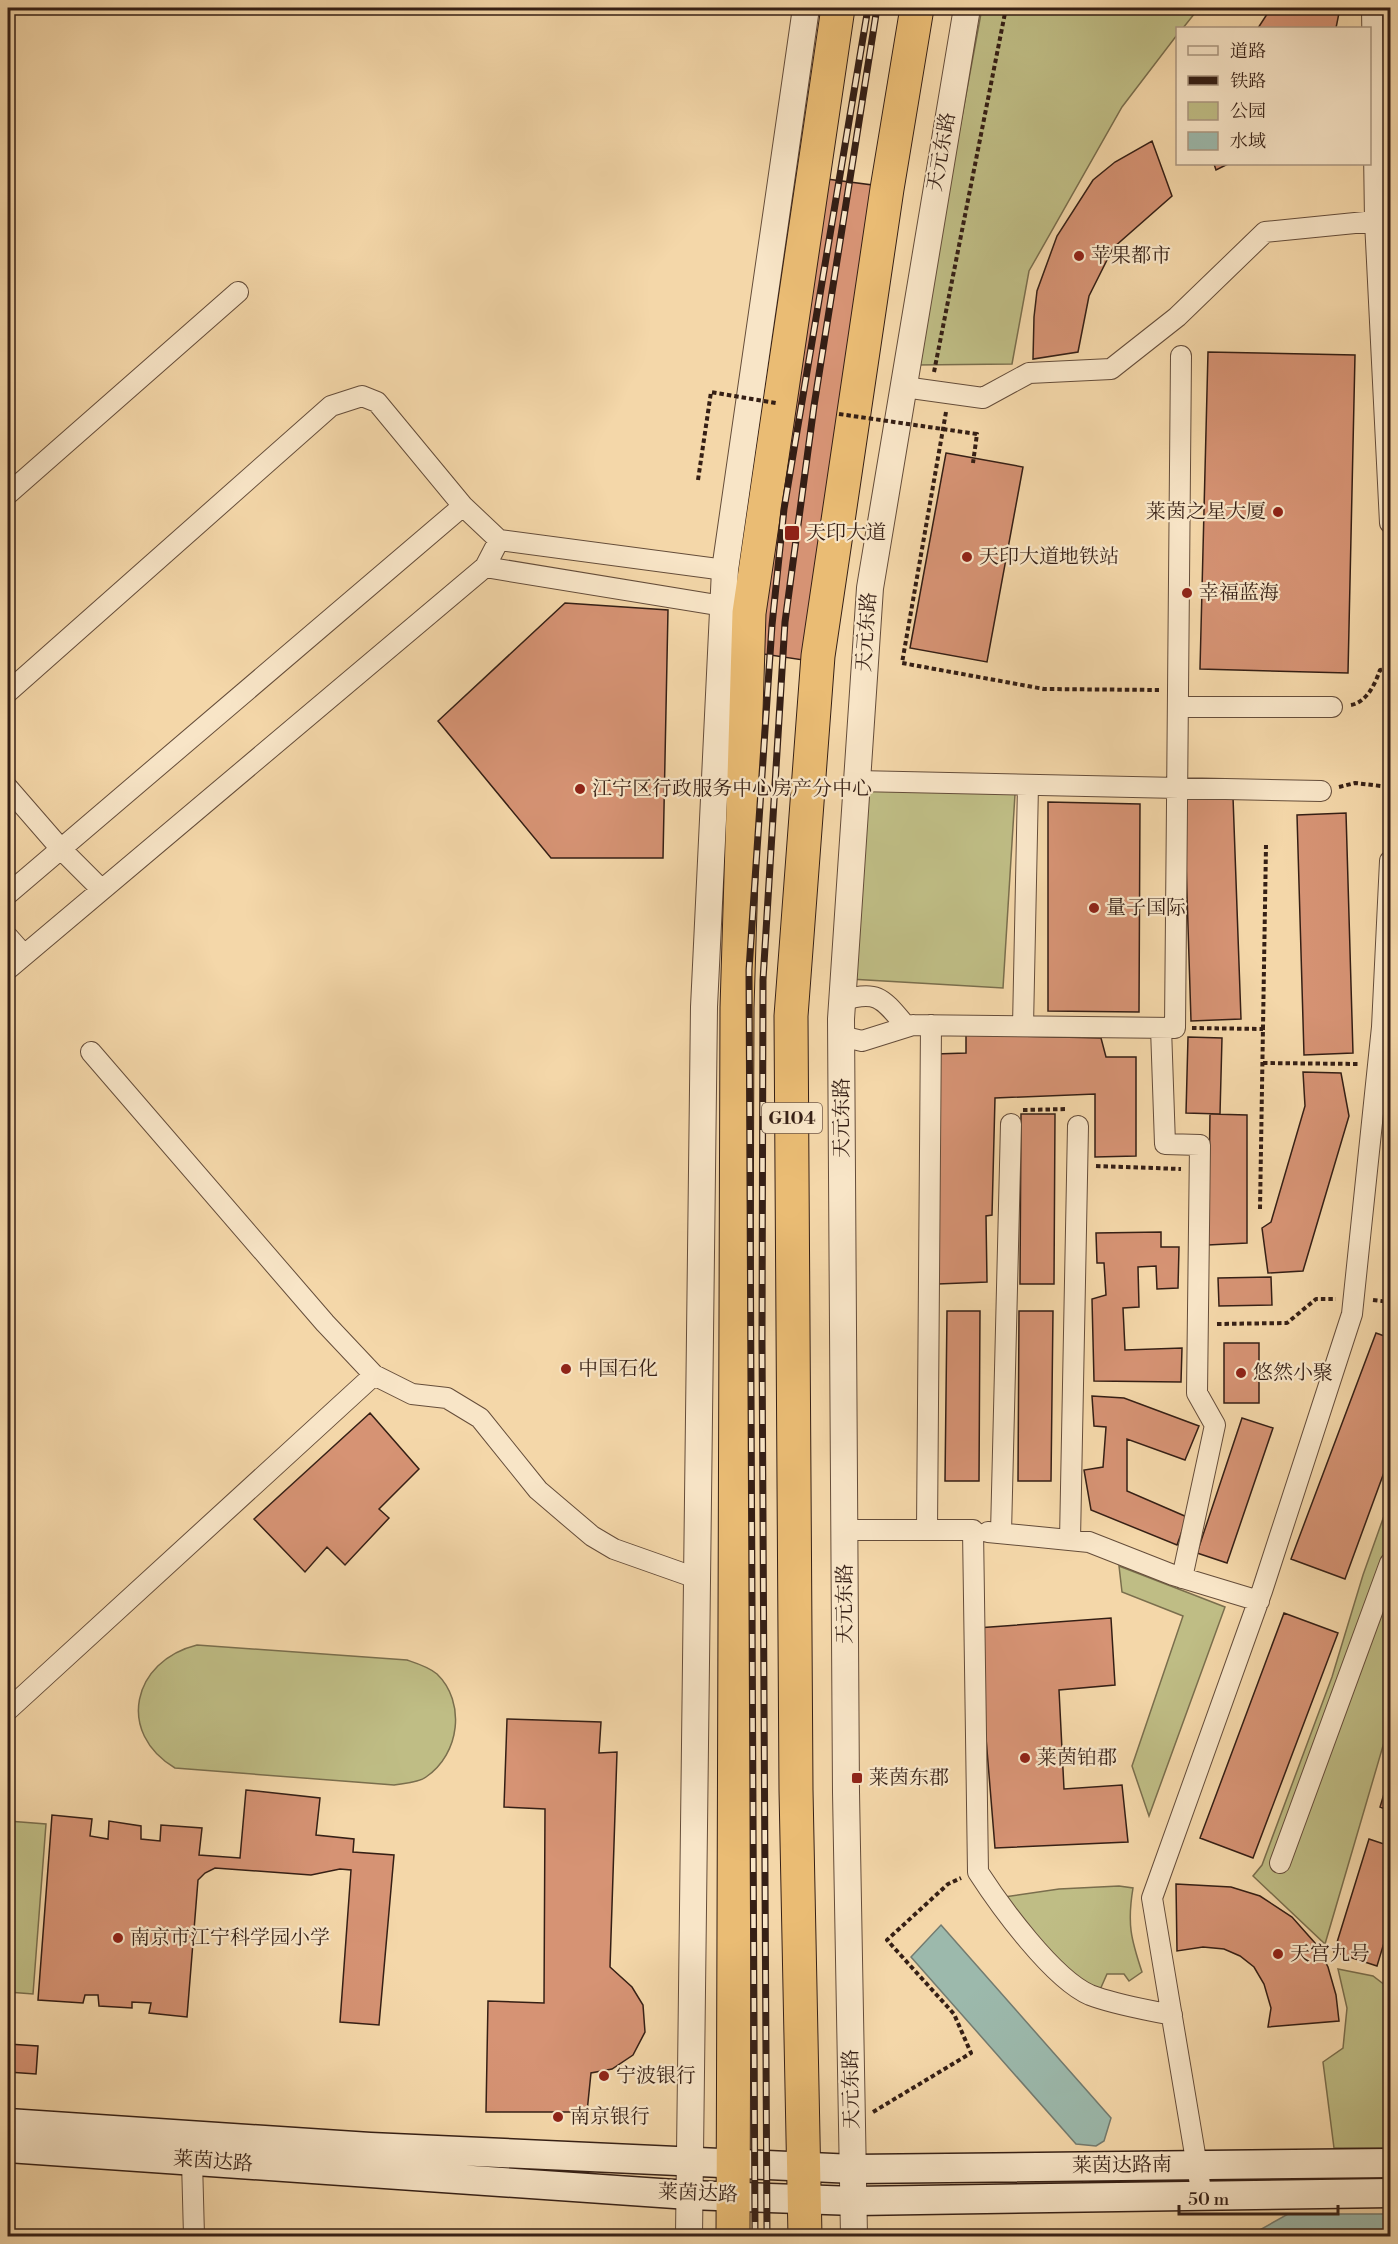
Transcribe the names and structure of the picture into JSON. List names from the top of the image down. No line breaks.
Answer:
{"streets":{"highway":["G104"],"main road":["莱茵达路","莱茵达路南"],"street":["天元东路"]},"crossings":[["天元东路","莱茵达路"],["天元东路","莱茵达路南"],["G104","莱茵达路"],["G104","莱茵达路南"]],"places":{"other":["苹果都市","莱茵之星大厦","天印大道地铁站","幸福蓝海","江宁区行政服务中心房产分中心","量子国际","中国石化","悠然小聚","莱茵铂郡","南京市江宁科学园小学","天宫九号","宁波银行","南京银行"],"transit":["天印大道","莱茵东郡"]},"legend":["道路","铁路","公园","水域"],"scale_bar":"50 m"}
